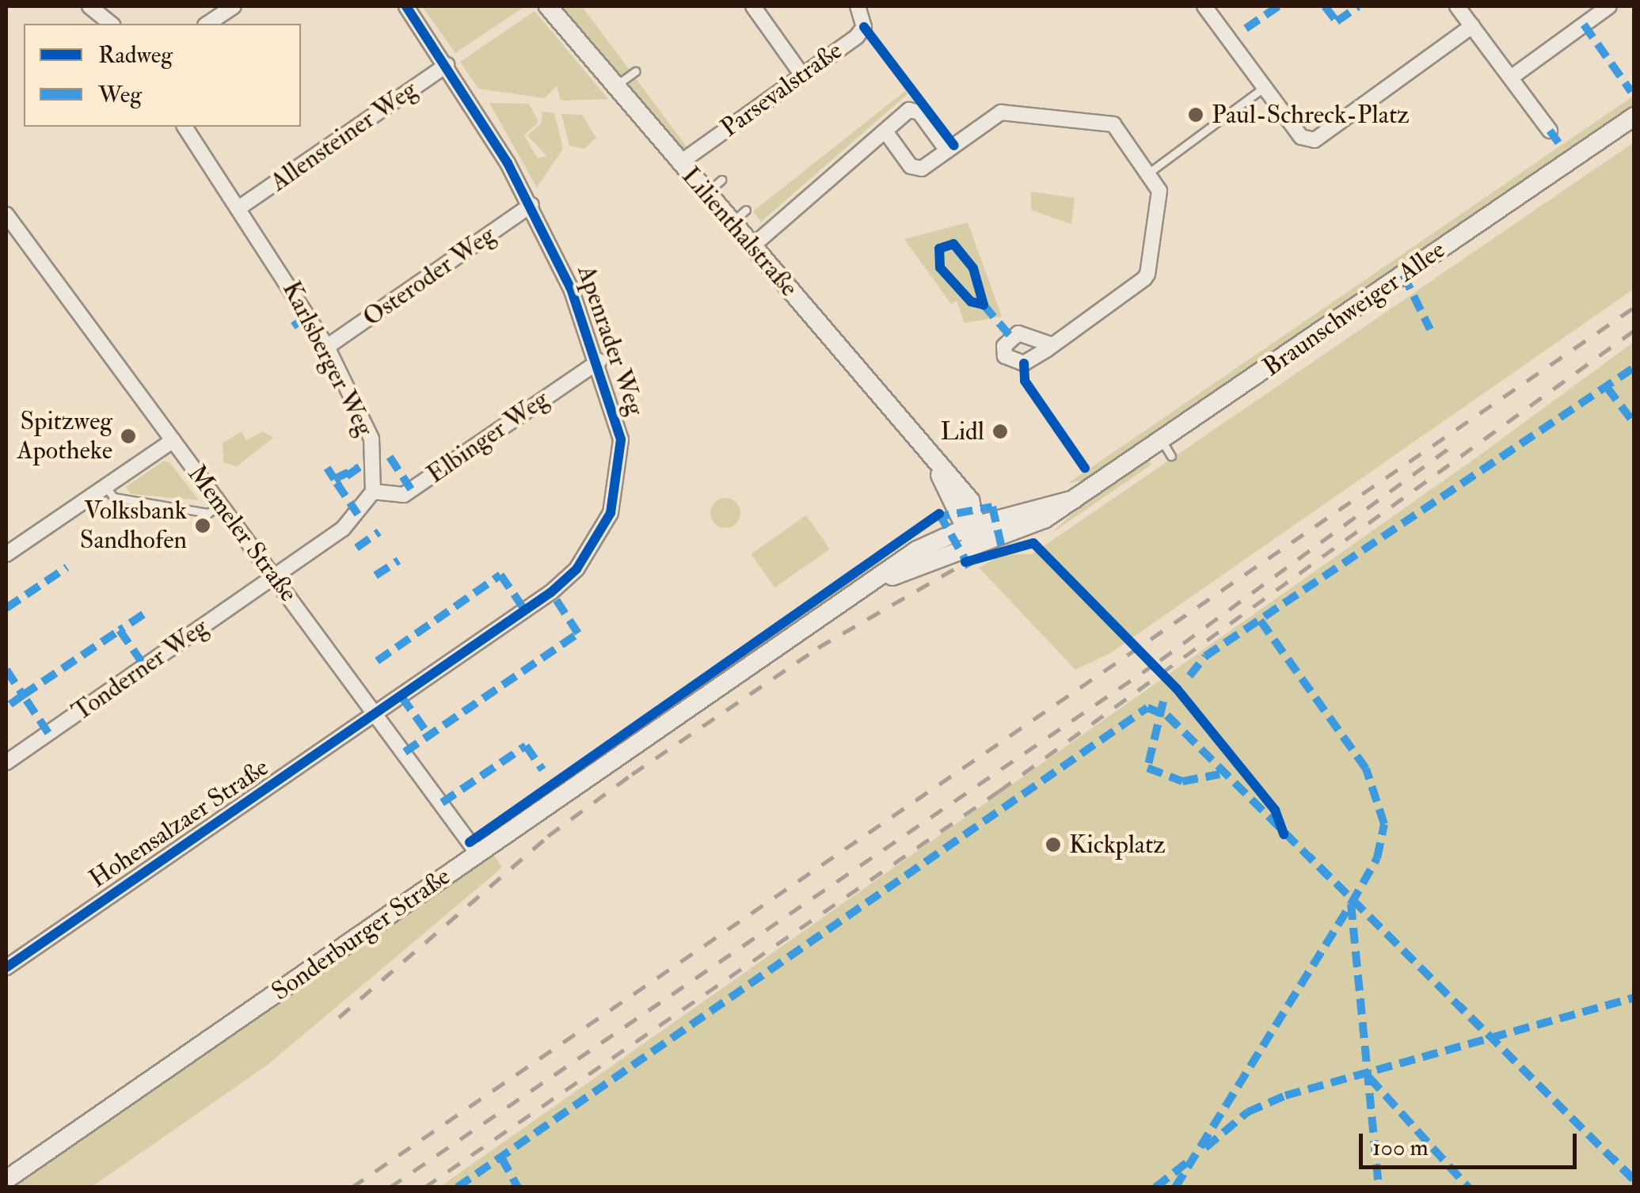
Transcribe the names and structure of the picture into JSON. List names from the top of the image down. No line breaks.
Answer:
{"streets":{"street":["Parsevalstraße","Allensteiner Weg","Lilienthalstraße","Osteroder Weg","Braunschweiger Allee","Apenrader Weg","Karlsberger Weg","Elbinger Weg","Memeler Straße","Tonderner Weg","Hohensalzaer Straße","Sonderburger Straße"]},"crossings":[["Parsevalstraße","Lilienthalstraße"],["Allensteiner Weg","Apenrader Weg"],["Allensteiner Weg","Karlsberger Weg"],["Lilienthalstraße","Braunschweiger Allee"],["Lilienthalstraße","Sonderburger Straße"],["Osteroder Weg","Apenrader Weg"],["Osteroder Weg","Karlsberger Weg"],["Braunschweiger Allee","Sonderburger Straße"],["Apenrader Weg","Elbinger Weg"],["Apenrader Weg","Memeler Straße"],["Apenrader Weg","Hohensalzaer Straße"],["Karlsberger Weg","Elbinger Weg"],["Memeler Straße","Tonderner Weg"],["Memeler Straße","Hohensalzaer Straße"],["Memeler Straße","Sonderburger Straße"]],"places":["Paul-Schreck-Platz","Lidl","Spitzweg Apotheke","Volksbank Sandhofen","Kickplatz"],"legend":["Radweg","Weg"],"scale_bar":"100 m"}
